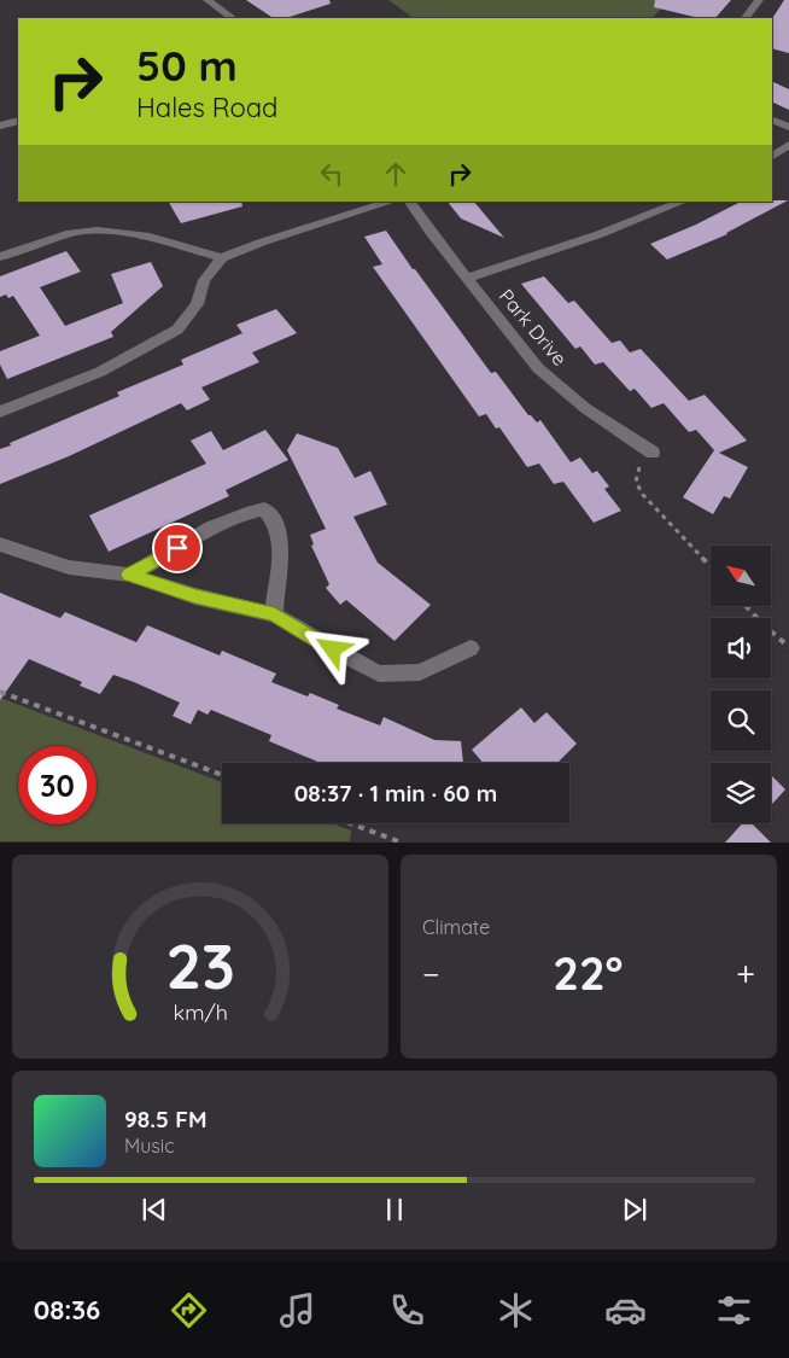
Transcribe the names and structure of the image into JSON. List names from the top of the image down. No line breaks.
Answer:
{"streets":{"street":["Park Drive"]},"north":"top left","page":{"turn":["50 m","Hales Road"],"limit":"30","trip":"08:37 · 1 min · 60 m","tile":"Climate","heat":["−","22°","+"],"song":["98.5 FM","Music"],"tabs":"08:36","gauge":["23","km/h"]}}
